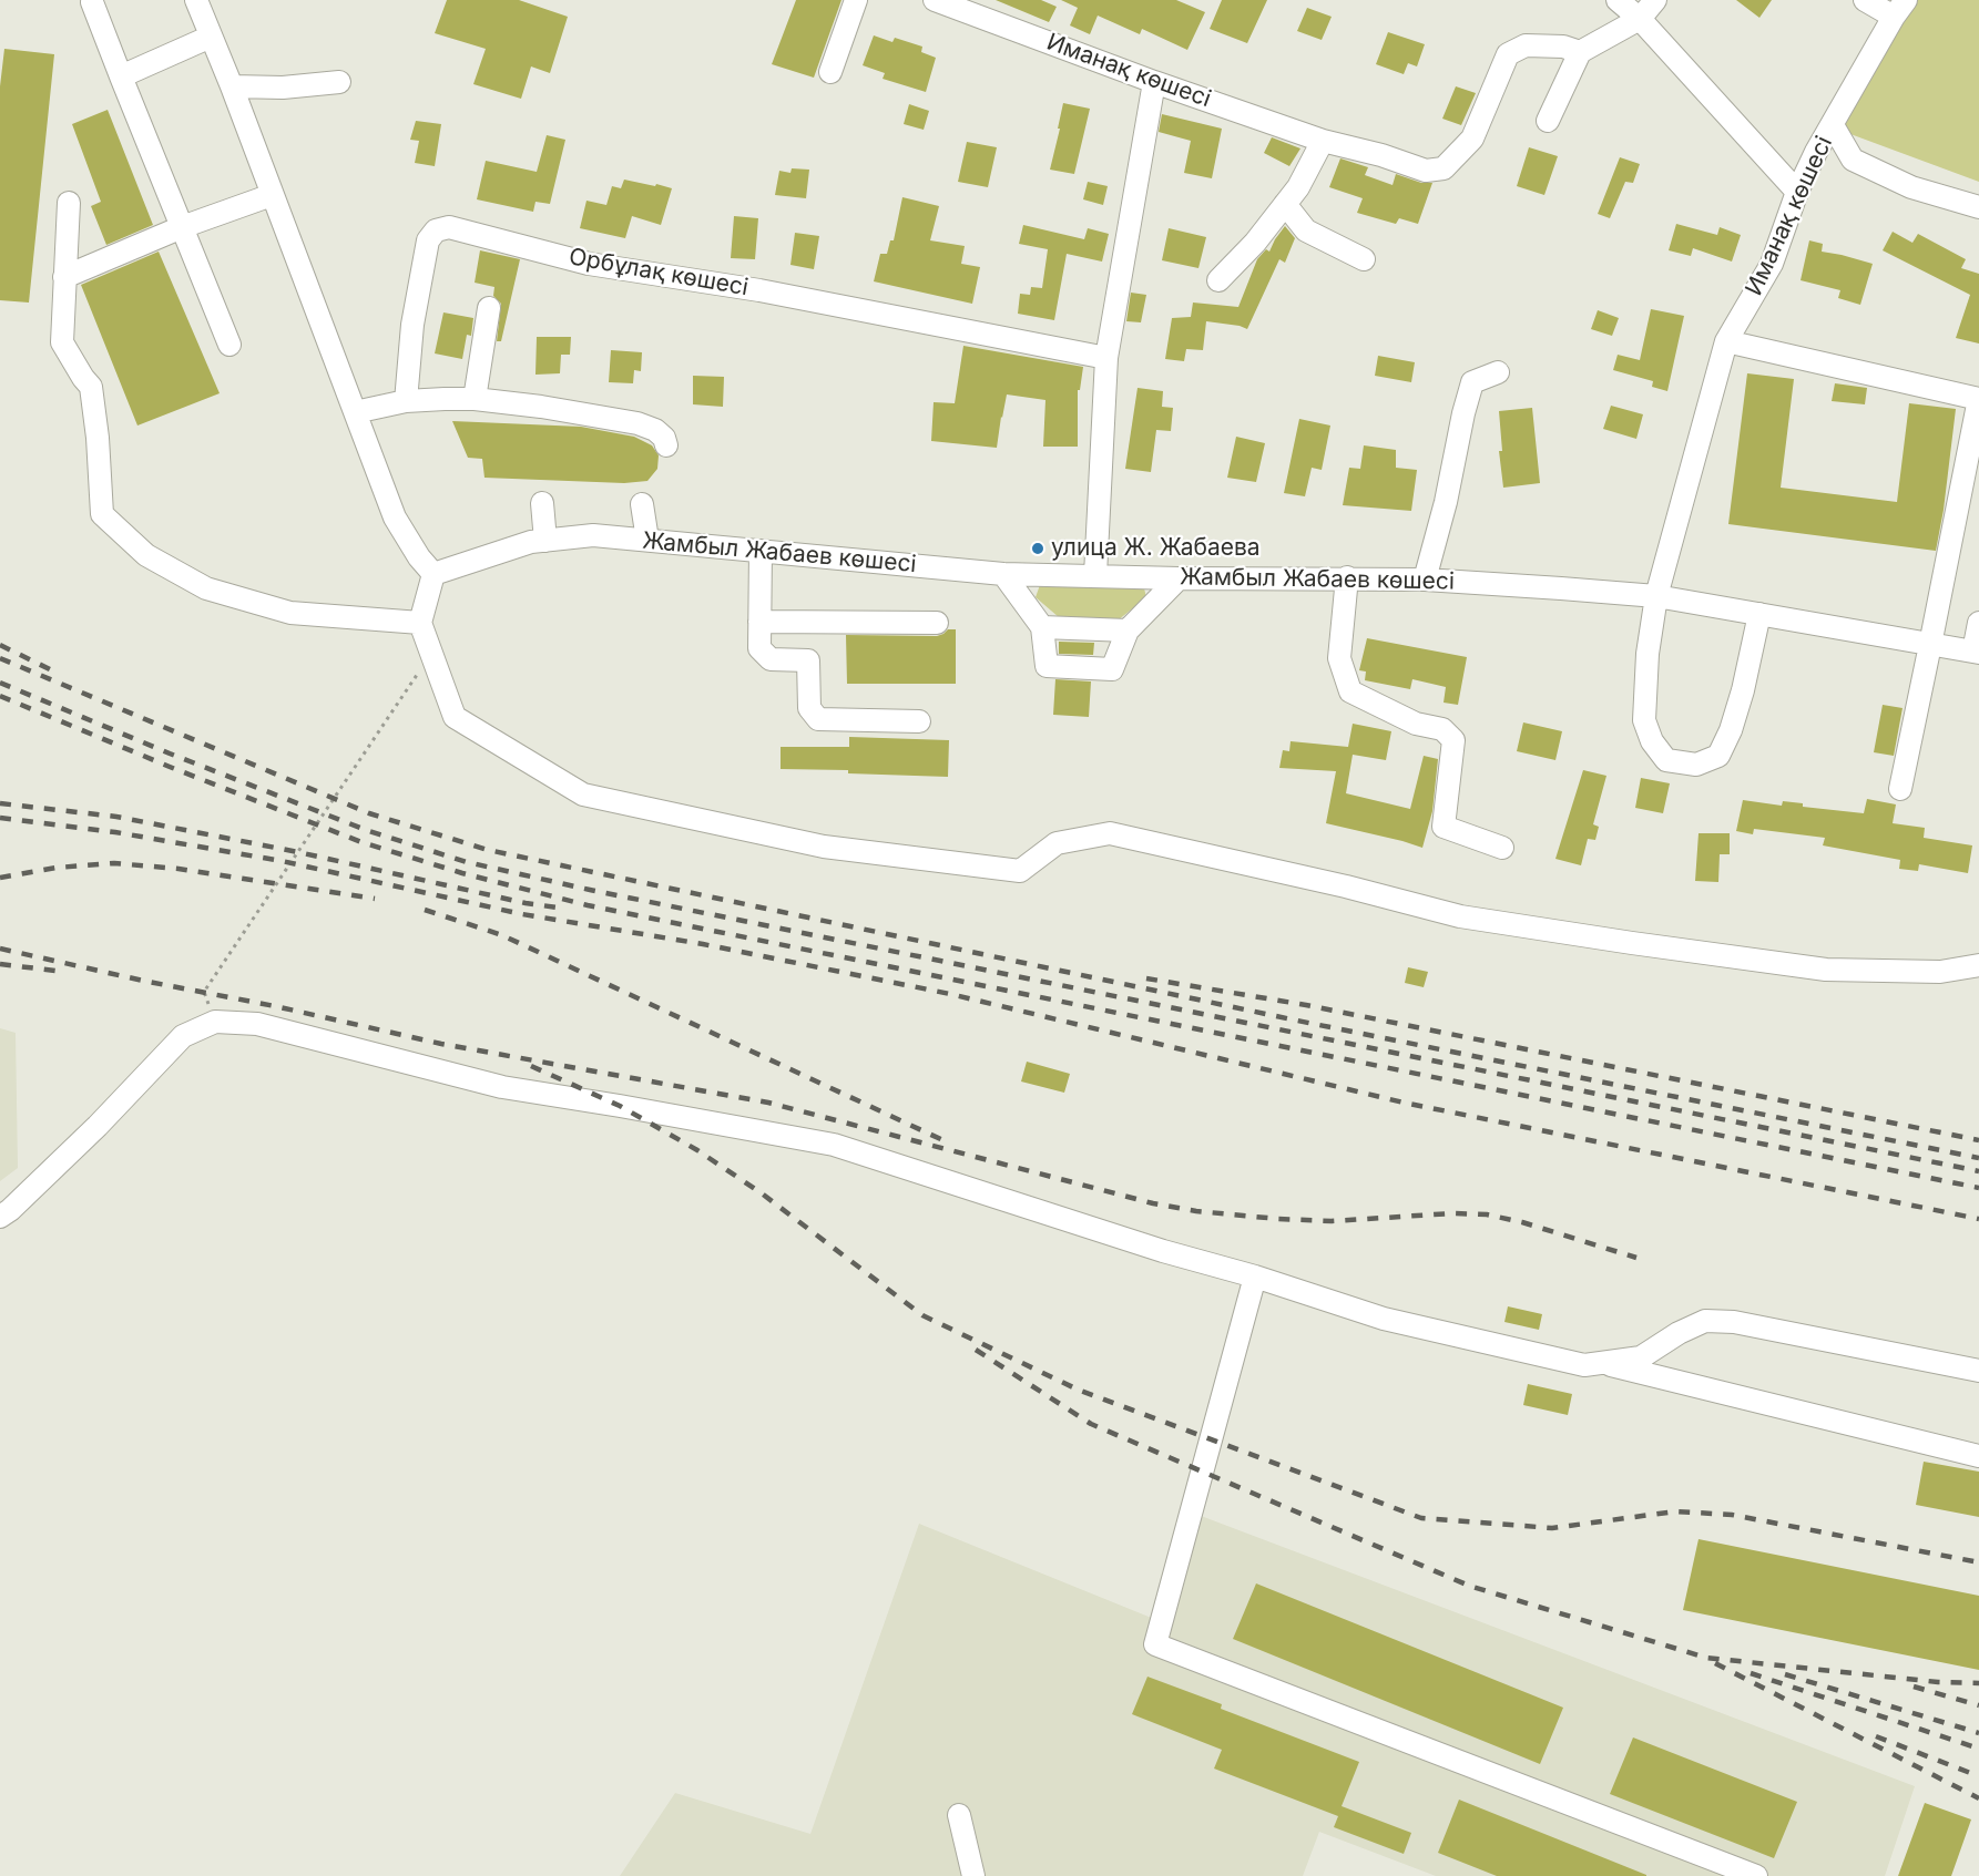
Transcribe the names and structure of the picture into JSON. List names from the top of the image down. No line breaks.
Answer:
{"streets":{"street":["Иманақ көшесі","Орбұлақ көшесі","Жамбыл Жабаев көшесі"]},"crossings":[["Иманақ көшесі","Жамбыл Жабаев көшесі"]],"places":["улица Ж. Жабаева"]}
